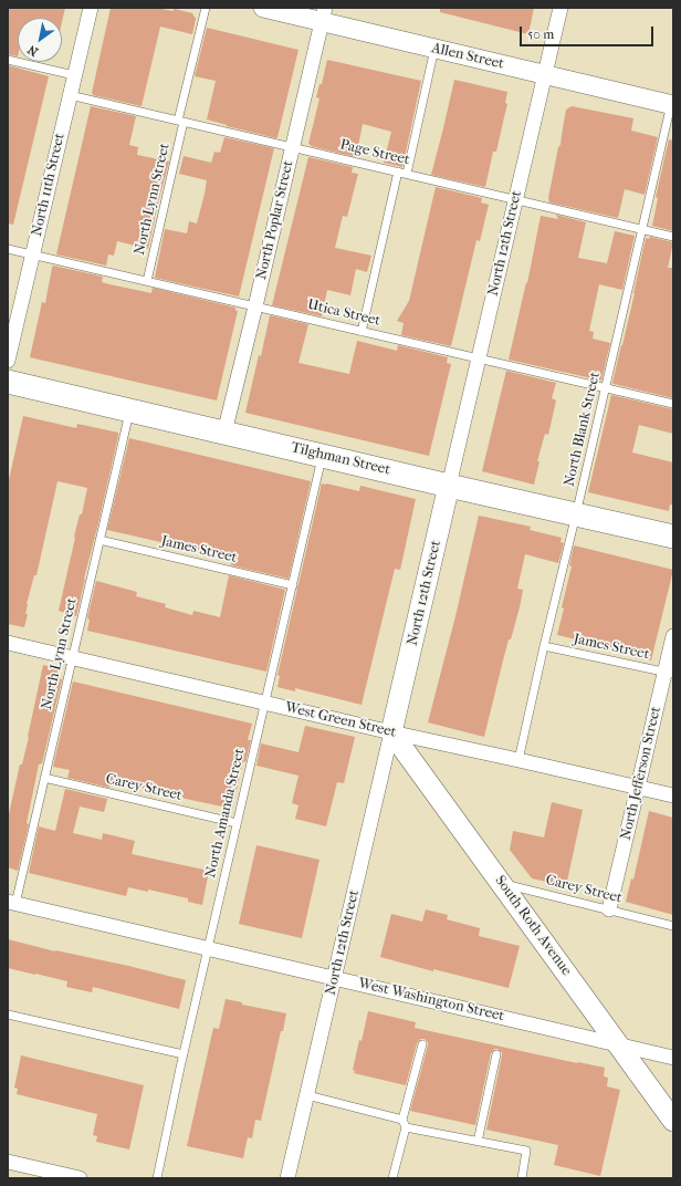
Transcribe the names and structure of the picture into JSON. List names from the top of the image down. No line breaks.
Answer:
{"streets":{"main road":["North 12th Street","Tilghman Street","South Roth Avenue"],"street":["Allen Street","North 11th Street","North Poplar Street","West Green Street","North Jefferson Street","West Washington Street"],"lane":["Page Street","North Lynn Street","Utica Street","North Blank Street","James Street","Carey Street","North Amanda Street"]},"crossings":[["Allen Street","North Poplar Street"],["Allen Street","North 12th Street"],["Allen Street","North Blank Street"],["Page Street","North 11th Street"],["Page Street","North Lynn Street"],["Page Street","North Poplar Street"],["Page Street","North 12th Street"],["Page Street","North Blank Street"],["North 11th Street","Utica Street"],["North Lynn Street","Utica Street"],["North Lynn Street","Tilghman Street"],["North Lynn Street","James Street"],["North Lynn Street","West Green Street"],["North Lynn Street","Carey Street"],["North Lynn Street","West Washington Street"],["North Poplar Street","Utica Street"],["North Poplar Street","Tilghman Street"],["North 12th Street","Utica Street"],["North 12th Street","Tilghman Street"],["North 12th Street","West Green Street"],["North 12th Street","South Roth Avenue"],["North 12th Street","West Washington Street"],["Utica Street","North Blank Street"],["North Blank Street","Tilghman Street"],["North Blank Street","James Street"],["North Blank Street","West Green Street"],["Tilghman Street","North Amanda Street"],["James Street","North Jefferson Street"],["James Street","North Amanda Street"],["West Green Street","North Jefferson Street"],["West Green Street","North Amanda Street"],["West Green Street","South Roth Avenue"],["North Jefferson Street","Carey Street"],["Carey Street","North Amanda Street"],["Carey Street","South Roth Avenue"],["North Amanda Street","West Washington Street"],["South Roth Avenue","West Washington Street"]],"scale_bar":"50 m","north":"bottom left"}
